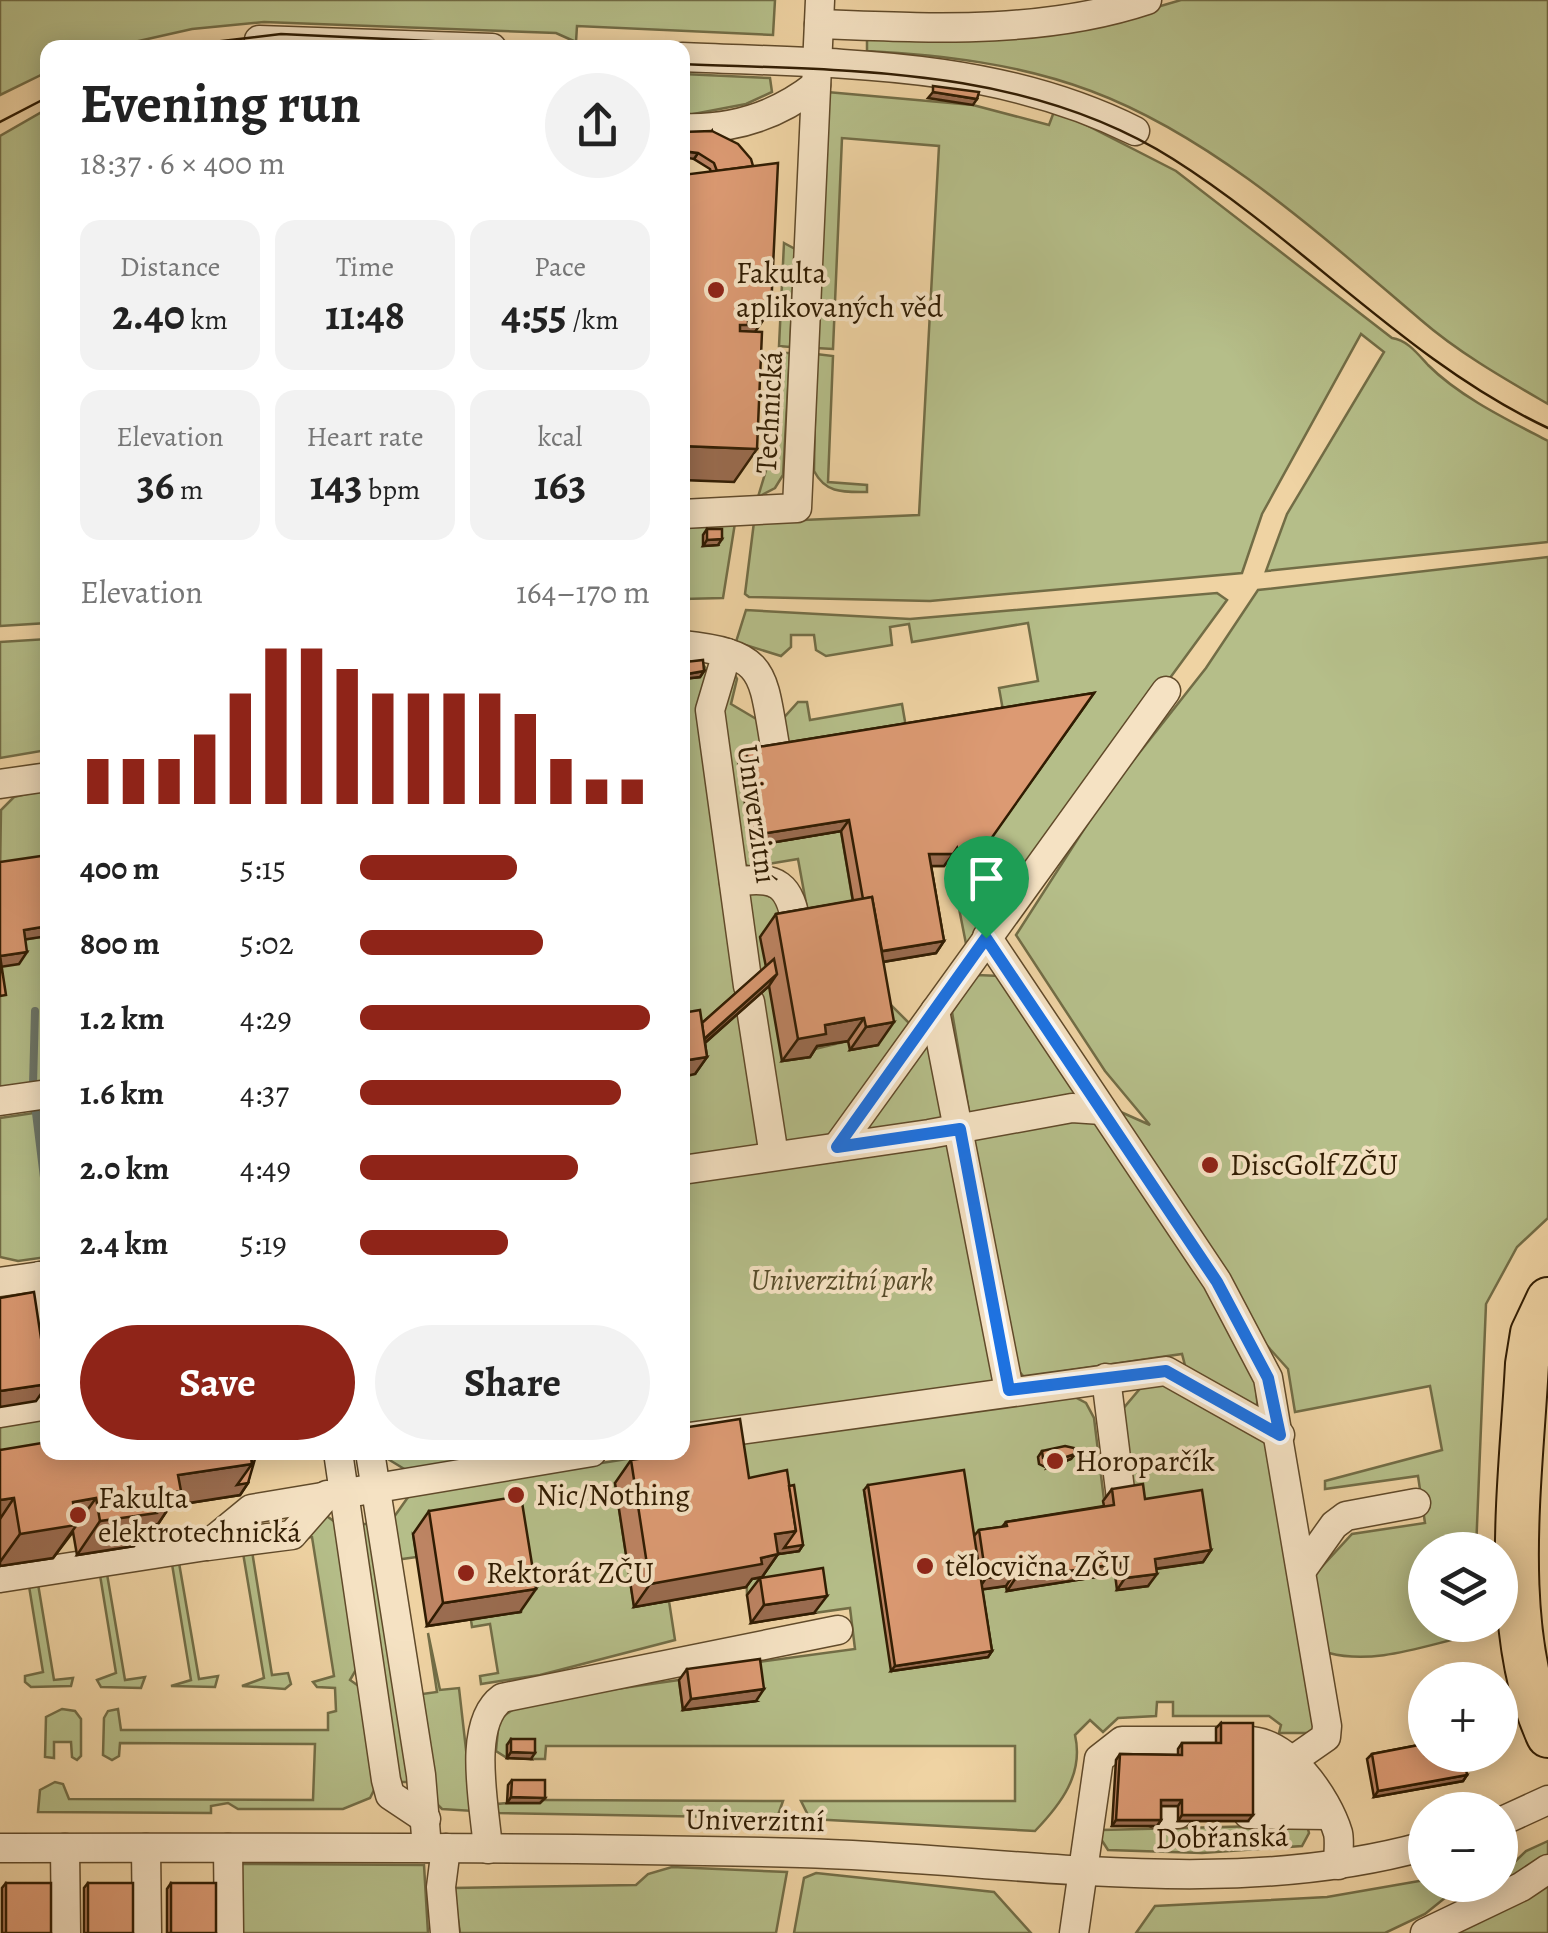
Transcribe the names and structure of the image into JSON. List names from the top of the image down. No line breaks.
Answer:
{"streets":{"street":["Technická","Univerzitní","Dobřanská"]},"crossings":[["Univerzitní","Dobřanská"]],"parks":["Univerzitní park"],"places":["Fakulta aplikovaných věd","DiscGolf ZČU","Horoparčík","Nic/Nothing","Fakulta elektrotechnická","tělocvična ZČU","Rektorát ZČU"],"page":{"heading":["Evening run","18:37 · 6 × 400 m"],"stats":[["Distance","2.40 km"],["Time","11:48"],["Pace","4:55 /km"],["Elevation","36 m"],["Heart rate","143 bpm"],["kcal","163"]],"chart":["Elevation","164–170 m"],"list":[{"name":"400 m","note":"5:15"},{"name":"800 m","note":"5:02"},{"name":"1.2 km","note":"4:29"},{"name":"1.6 km","note":"4:37"},{"name":"2.0 km","note":"4:49"},{"name":"2.4 km","note":"5:19"}],"buttons":["Save","Share"],"map_buttons":["+","−"]}}
